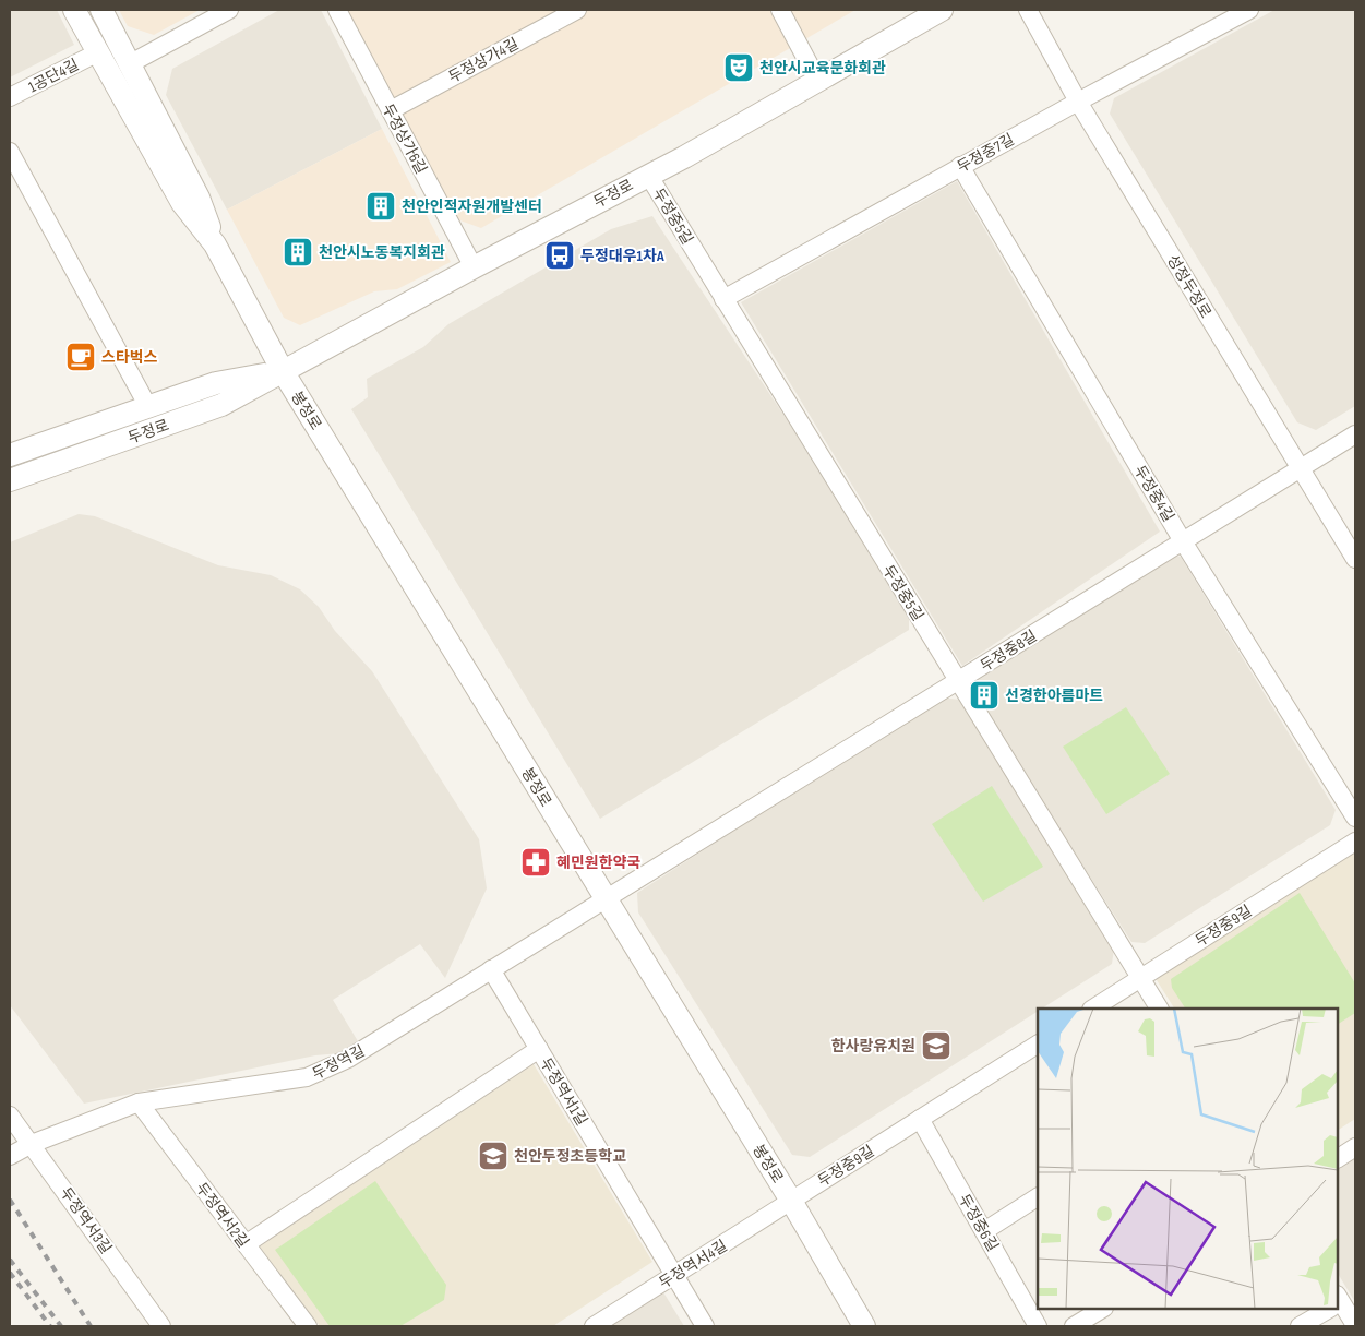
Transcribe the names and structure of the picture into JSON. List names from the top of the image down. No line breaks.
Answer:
{"streets":{"street":["두정상가4길","1공단4길","두정상가6길","두정중7길","두정로","두정중5길","성정두정로","봉정로","두정중4길","두정중8길","두정중9길","두정역길","두정역서1길","두정역서2길","두정역서3길","두정중6길","두정역서4길"]},"crossings":[["두정상가4길","두정상가6길"],["1공단4길","봉정로"],["두정상가6길","두정로"],["두정중7길","두정중5길"],["두정중7길","성정두정로"],["두정중7길","두정중4길"],["두정로","두정중5길"],["두정로","봉정로"],["두정중5길","두정중8길"],["두정중5길","두정중9길"],["성정두정로","두정중8길"],["봉정로","두정중8길"],["봉정로","두정중9길"],["봉정로","두정역길"],["봉정로","두정역서4길"],["두정중4길","두정중8길"],["두정중8길","두정역길"],["두정중9길","두정중6길"],["두정중9길","두정역서4길"],["두정역길","두정역서1길"],["두정역길","두정역서2길"],["두정역길","두정역서3길"],["두정역서1길","두정역서4길"]],"places":{"theatre":["천안시교육문화회관"],"building":["천안인적자원개발센터","천안시노동복지회관","선경한아름마트"],"bus stop":["두정대우1차A"],"cafe":["스타벅스"],"pharmacy":["혜민원한약국"],"school or university":["한사랑유치원","천안두정초등학교"]}}
